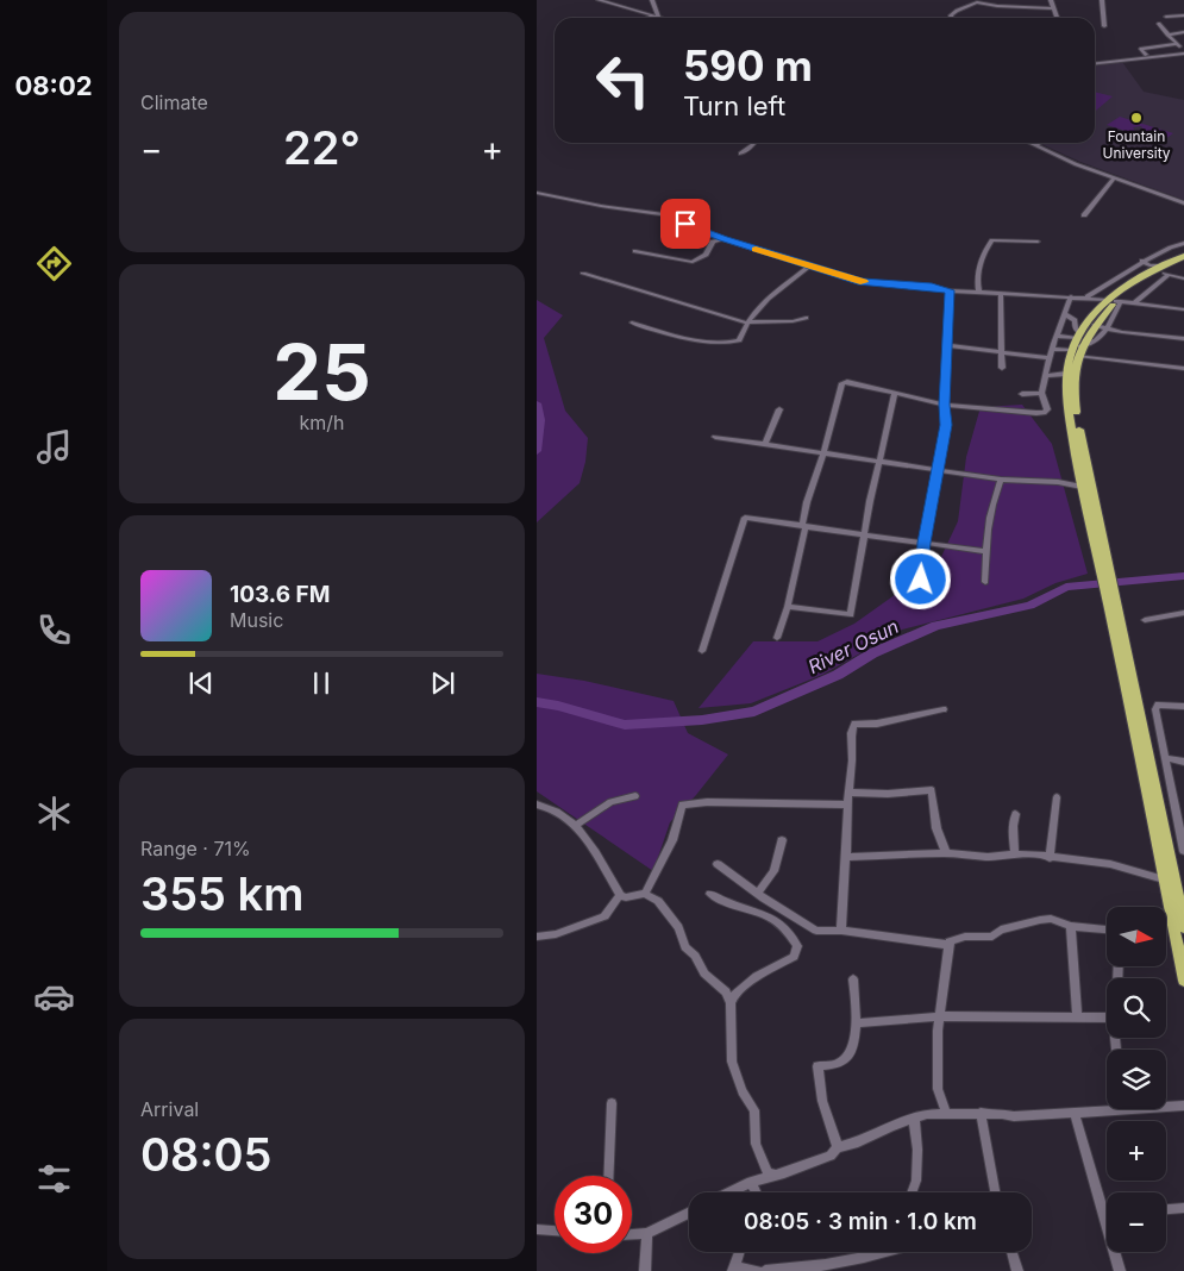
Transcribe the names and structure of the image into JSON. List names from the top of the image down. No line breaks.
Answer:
{"water":["River Osun"],"places":["Fountain University"],"north":"right","page":{"tabs":"08:02","tile":["Climate",["25","km/h"],["Range · 71%","355 km"],["Arrival","08:05"]],"turn":["590 m","Turn left"],"heat":["−","22°","+"],"song":["103.6 FM","Music"],"map_buttons":["+","−"],"limit":"30","trip":"08:05 · 3 min · 1.0 km"}}
